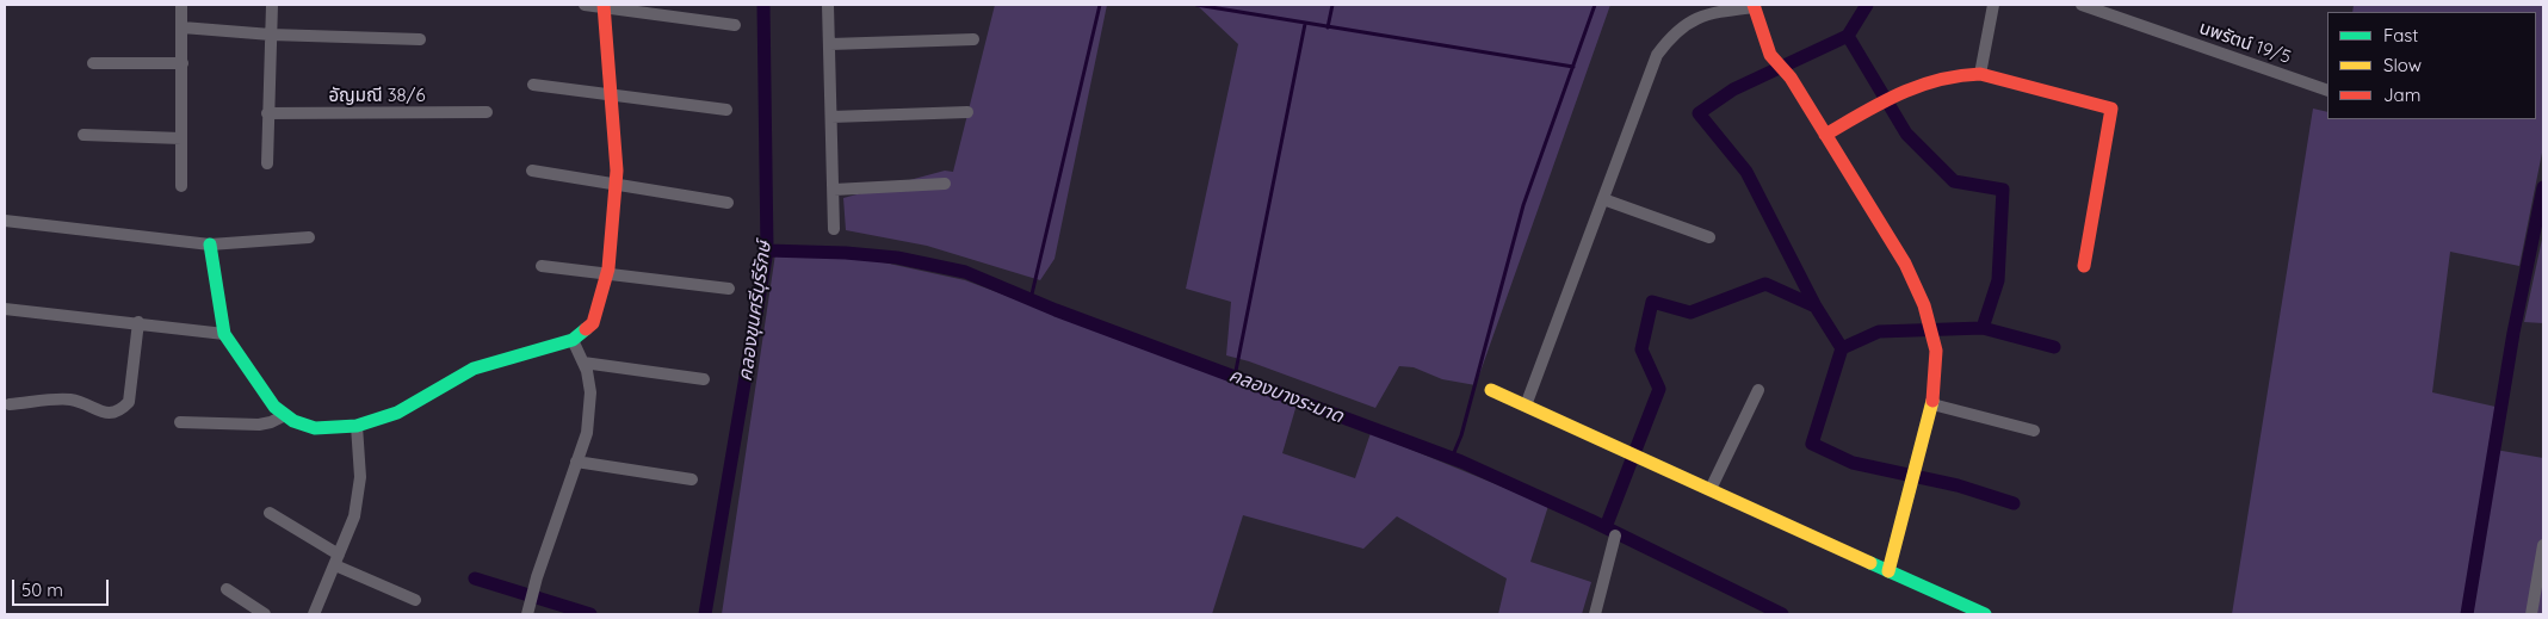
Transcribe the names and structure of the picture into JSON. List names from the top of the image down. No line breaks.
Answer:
{"streets":{"street":["นพรัตน์ 19/5","อัญมณี 38/6"]},"water":["คลองขุนศรีบุรีรักษ์","คลองบางระมาด"],"legend":["Fast","Slow","Jam"],"scale_bar":"50 m"}
